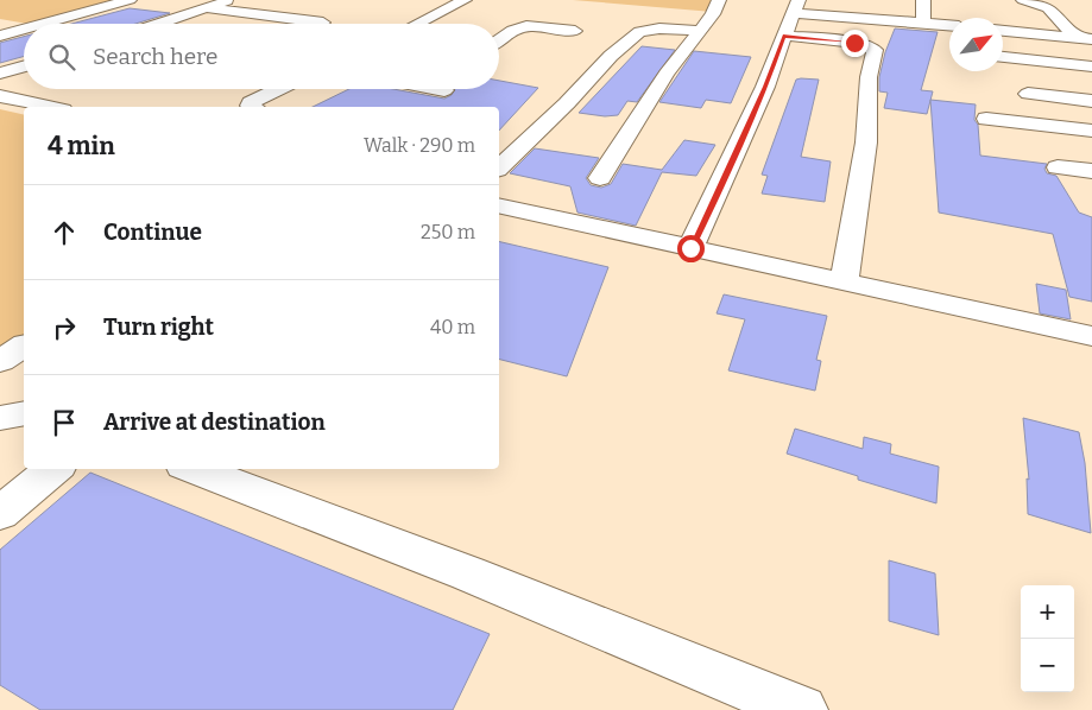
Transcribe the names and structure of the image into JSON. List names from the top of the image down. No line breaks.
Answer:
{"north":"top right","page":{"search":"Search here","heading":["4 min","Walk · 290 m"],"list":[["Continue","250 m"],["Turn right","40 m"],"Arrive at destination"],"map_buttons":["+","−"]}}
